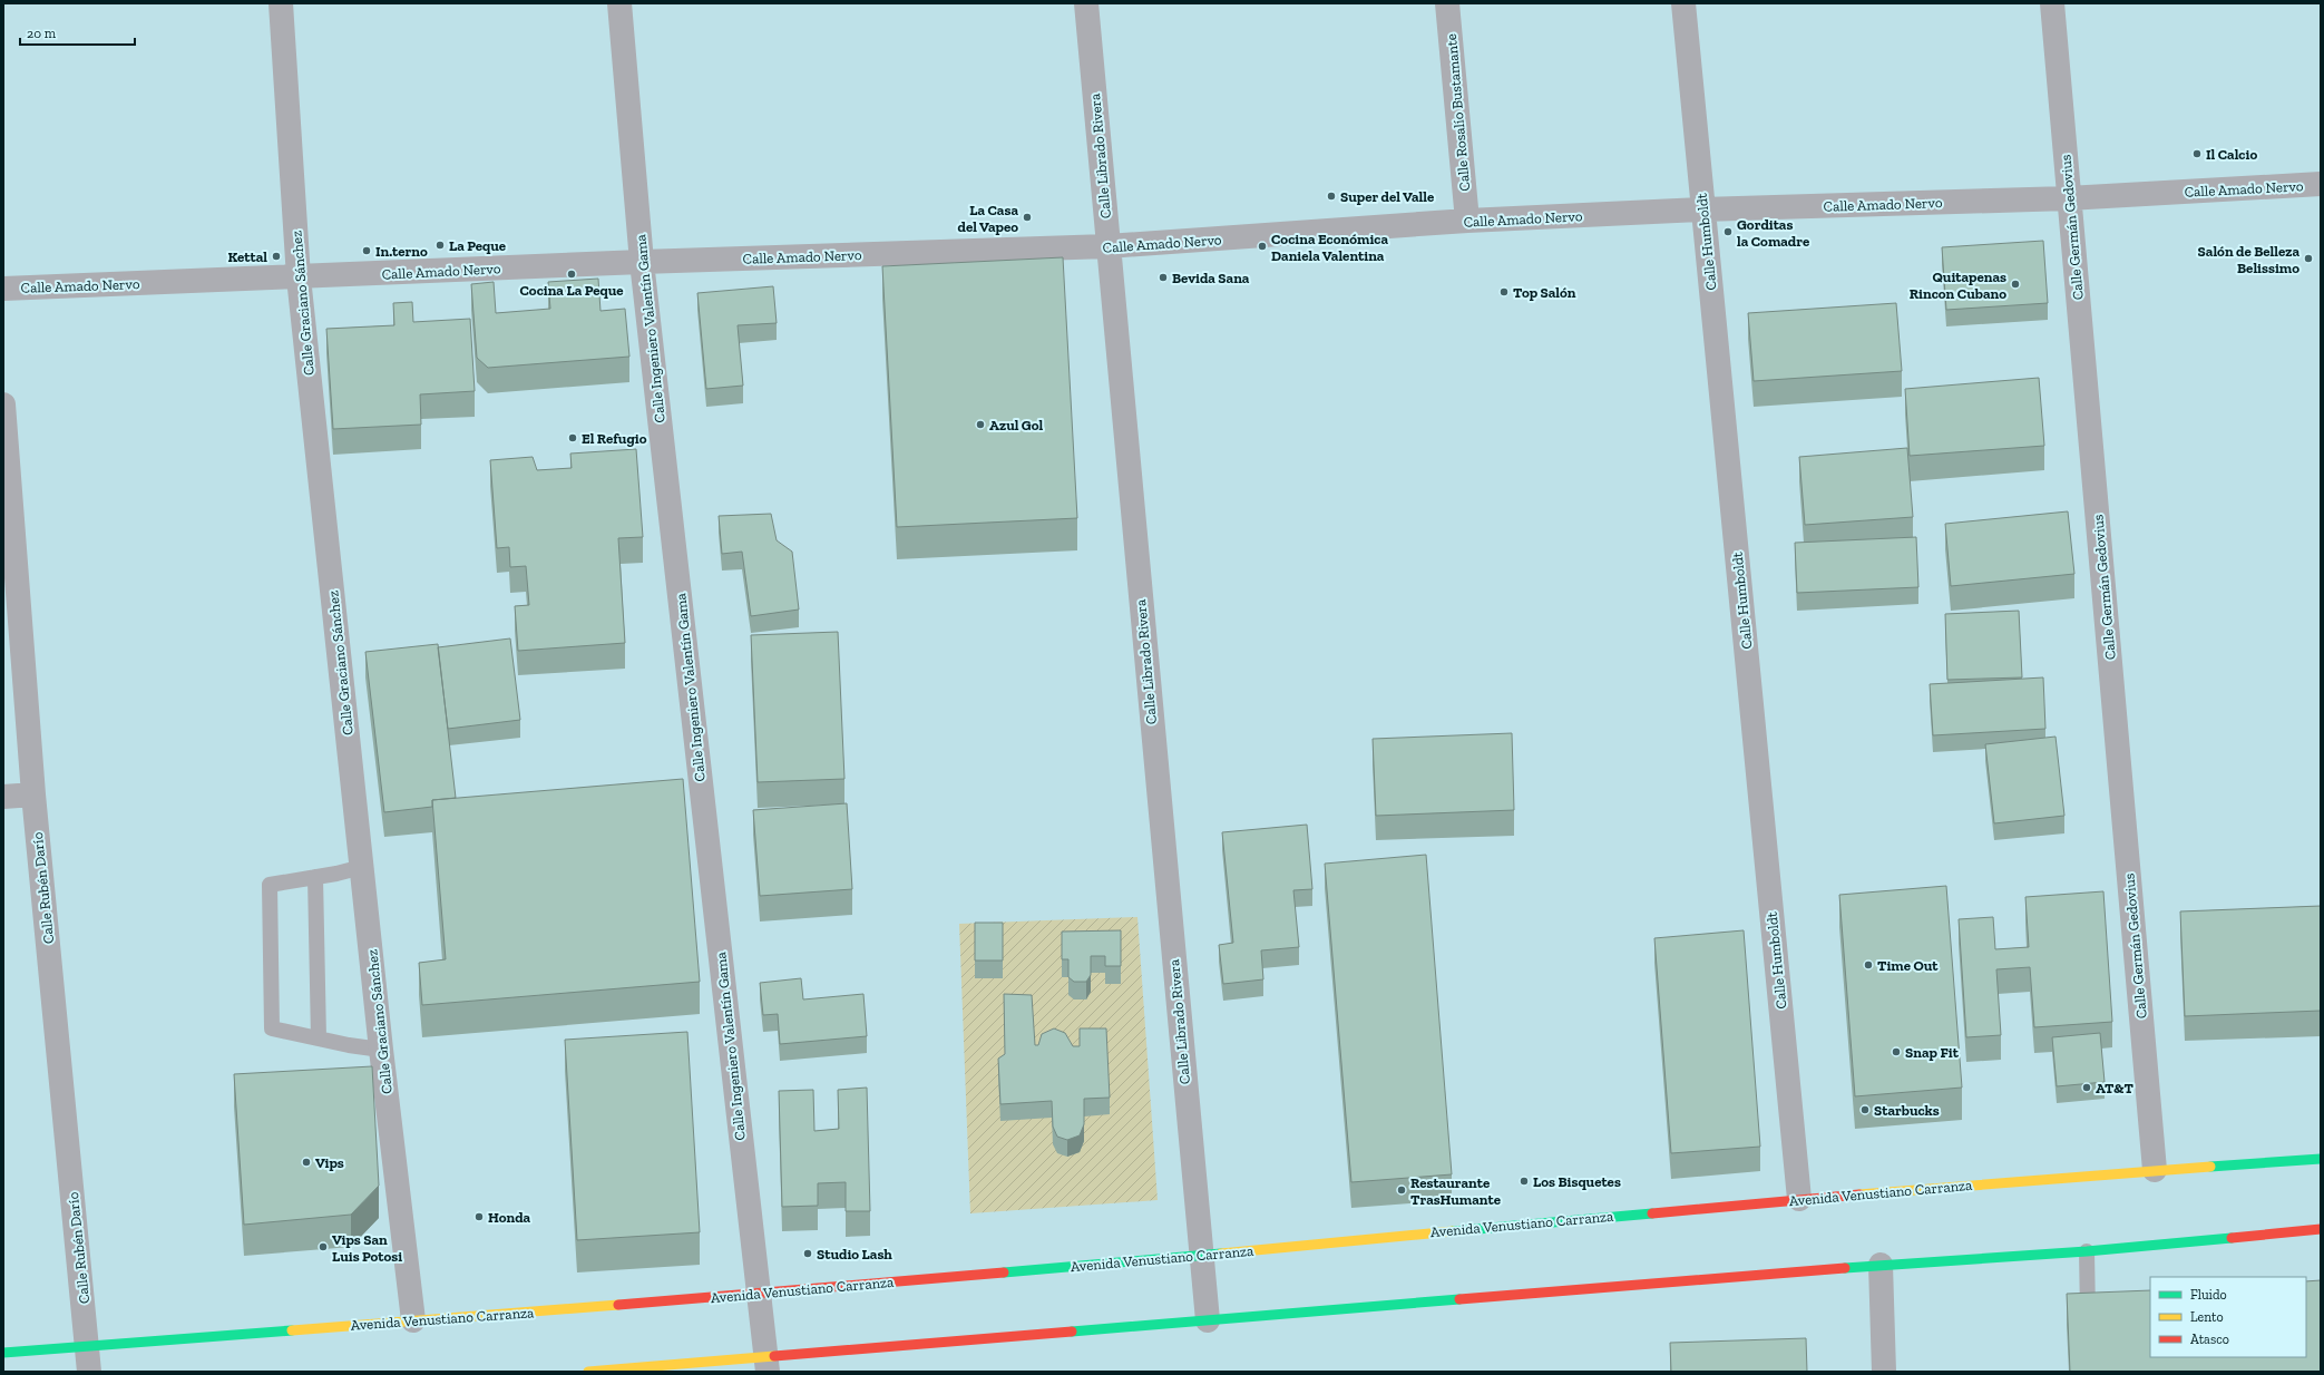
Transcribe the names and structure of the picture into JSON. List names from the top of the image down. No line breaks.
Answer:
{"streets":{"main road":["Avenida Venustiano Carranza"],"street":["Calle Rosalío Bustamante","Calle Librado Rivera","Calle Amado Nervo","Calle Germán Gedovius","Calle Humboldt","Calle Graciano Sánchez","Calle Ingeniero Valentín Gama","Calle Rubén Darío"]},"crossings":[["Calle Rosalío Bustamante","Calle Amado Nervo"],["Calle Librado Rivera","Calle Amado Nervo"],["Calle Librado Rivera","Avenida Venustiano Carranza"],["Calle Amado Nervo","Calle Germán Gedovius"],["Calle Amado Nervo","Calle Humboldt"],["Calle Amado Nervo","Calle Graciano Sánchez"],["Calle Amado Nervo","Calle Ingeniero Valentín Gama"],["Calle Germán Gedovius","Avenida Venustiano Carranza"],["Calle Humboldt","Avenida Venustiano Carranza"],["Calle Graciano Sánchez","Avenida Venustiano Carranza"],["Calle Ingeniero Valentín Gama","Avenida Venustiano Carranza"],["Calle Rubén Darío","Avenida Venustiano Carranza"]],"places":["Il Calcio","Super del Valle","La Casa del Vapeo","Gorditas la Comadre","La Peque","Cocina Económica Daniela Valentina","In.terno","Kettal","Salón de Belleza Belissimo","Cocina La Peque","Bevida Sana","Quitapenas Rincon Cubano","Top Salón","Azul Gol","El Refugio","Time Out","Snap Fit","AT&T","Starbucks","Vips","Los Bisquetes","Restaurante TrasHumante","Honda","Vips San Luis Potosi","Studio Lash"],"legend":["Fluido","Lento","Atasco"],"scale_bar":"20 m"}
